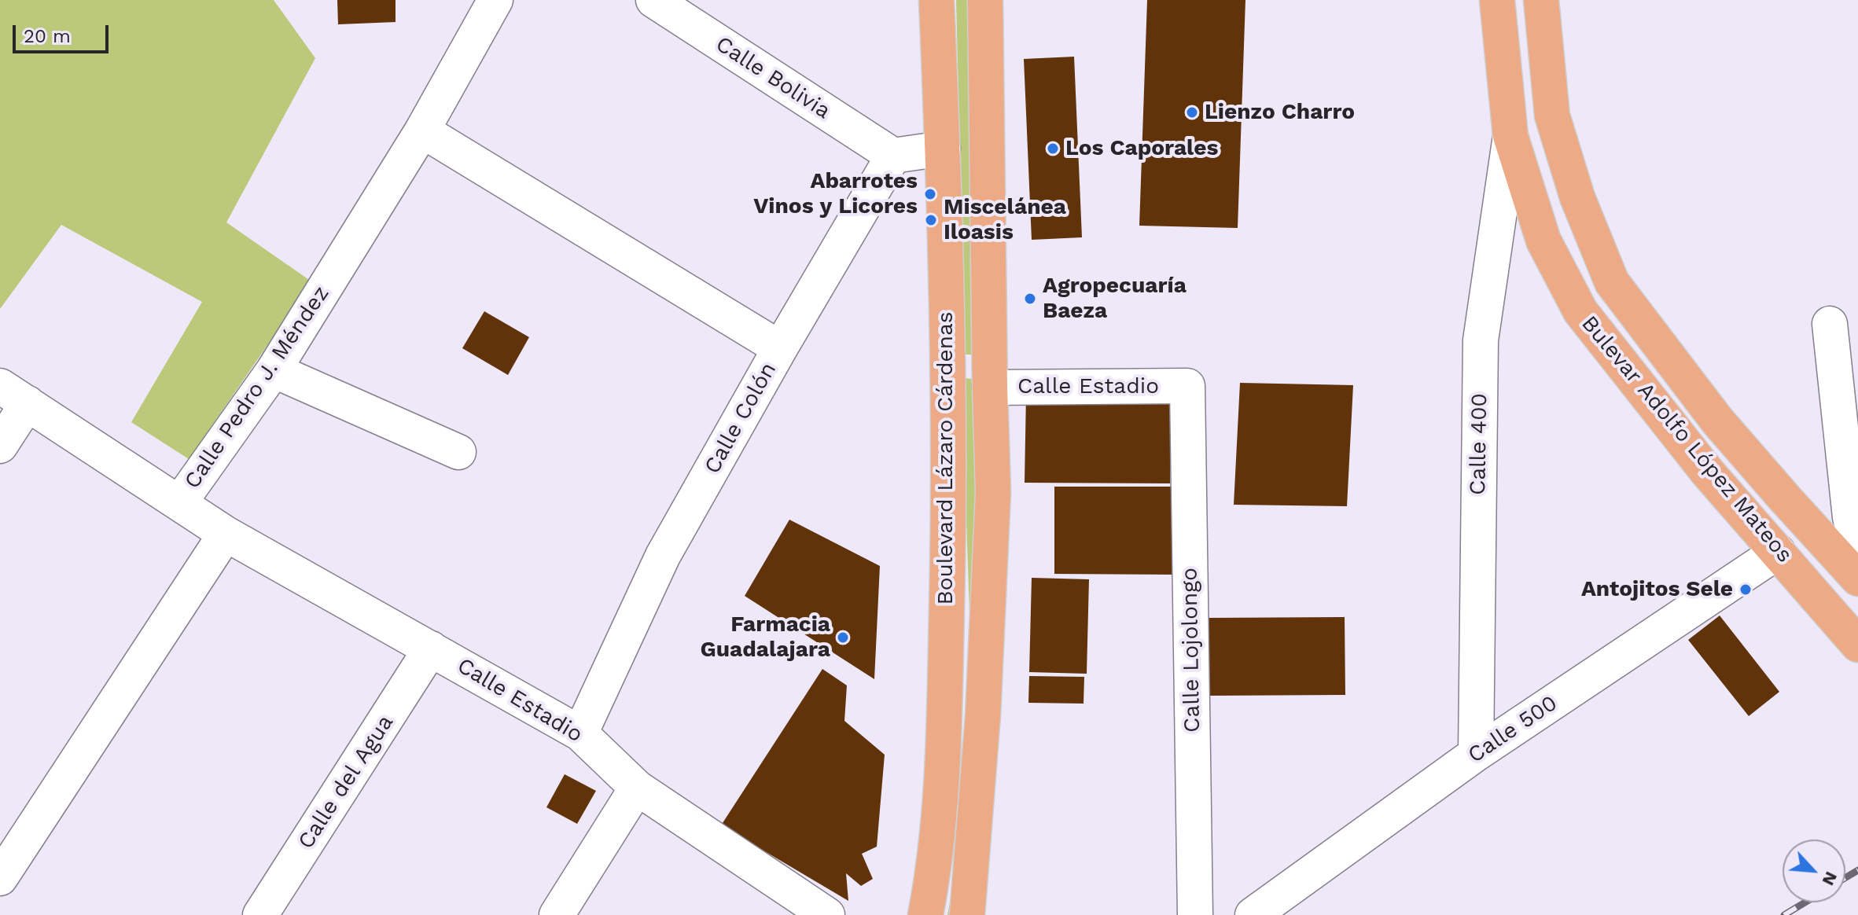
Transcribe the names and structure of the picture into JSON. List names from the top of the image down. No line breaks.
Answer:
{"streets":{"main road":["Bulevar Adolfo López Mateos","Boulevard Lázaro Cárdenas"],"street":["Calle Bolivia","Calle Estadio","Calle Pedro J. Méndez","Calle Colón","Calle 400","Calle Lojolongo","Calle 500","Calle del Agua"]},"crossings":[["Calle Bolivia","Calle Colón"],["Calle Estadio","Calle Pedro J. Méndez"],["Calle Estadio","Calle Colón"],["Calle Estadio","Boulevard Lázaro Cárdenas"],["Calle Estadio","Calle Lojolongo"],["Calle Estadio","Calle del Agua"],["Bulevar Adolfo López Mateos","Calle 400"],["Bulevar Adolfo López Mateos","Calle 500"],["Calle 400","Calle 500"]],"places":["Lienzo Charro","Los Caporales","Abarrotes Vinos y Licores","Miscelánea Iloasis","Agropecuaría Baeza","Antojitos Sele","Farmacia Guadalajara"],"scale_bar":"20 m","north":"bottom right"}
